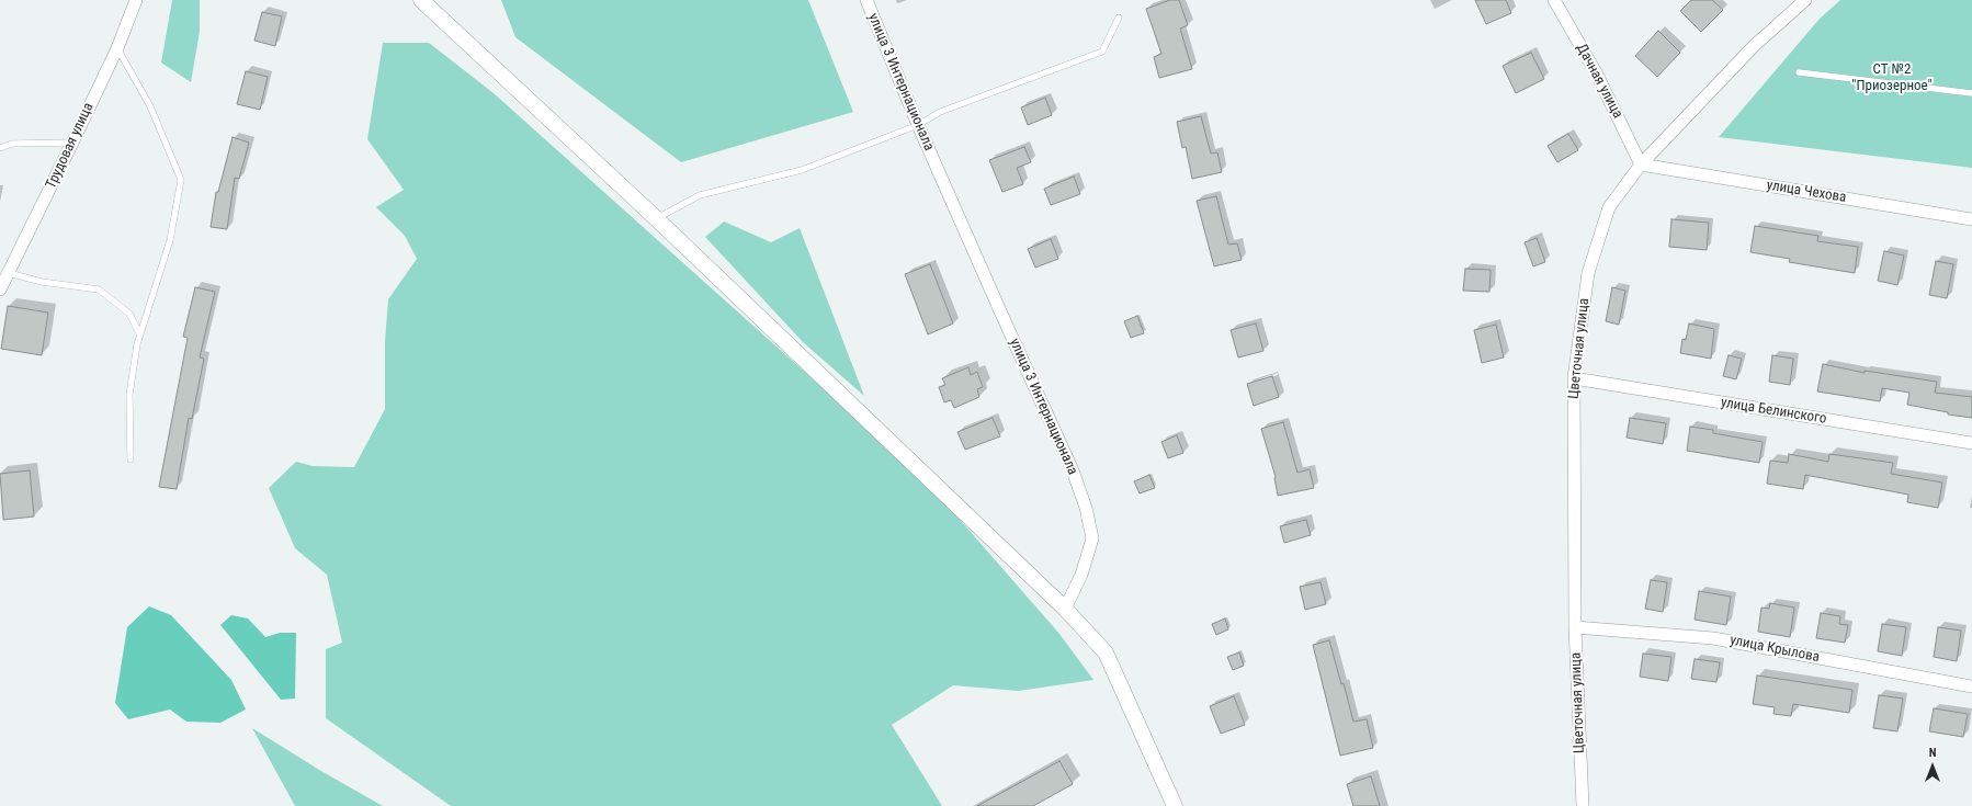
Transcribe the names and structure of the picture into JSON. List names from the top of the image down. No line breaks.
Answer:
{"streets":{"street":["Дачная улица","улица 3 Интернационала","Трудовая улица","улица Чехова","Цветочная улица","улица Белинского","улица Крылова"]},"crossings":[["Дачная улица","улица Чехова"],["Дачная улица","Цветочная улица"],["улица Чехова","Цветочная улица"],["Цветочная улица","улица Белинского"],["Цветочная улица","улица Крылова"]],"parks":["СТ №2 \"Приозерное\""],"north":"top"}
